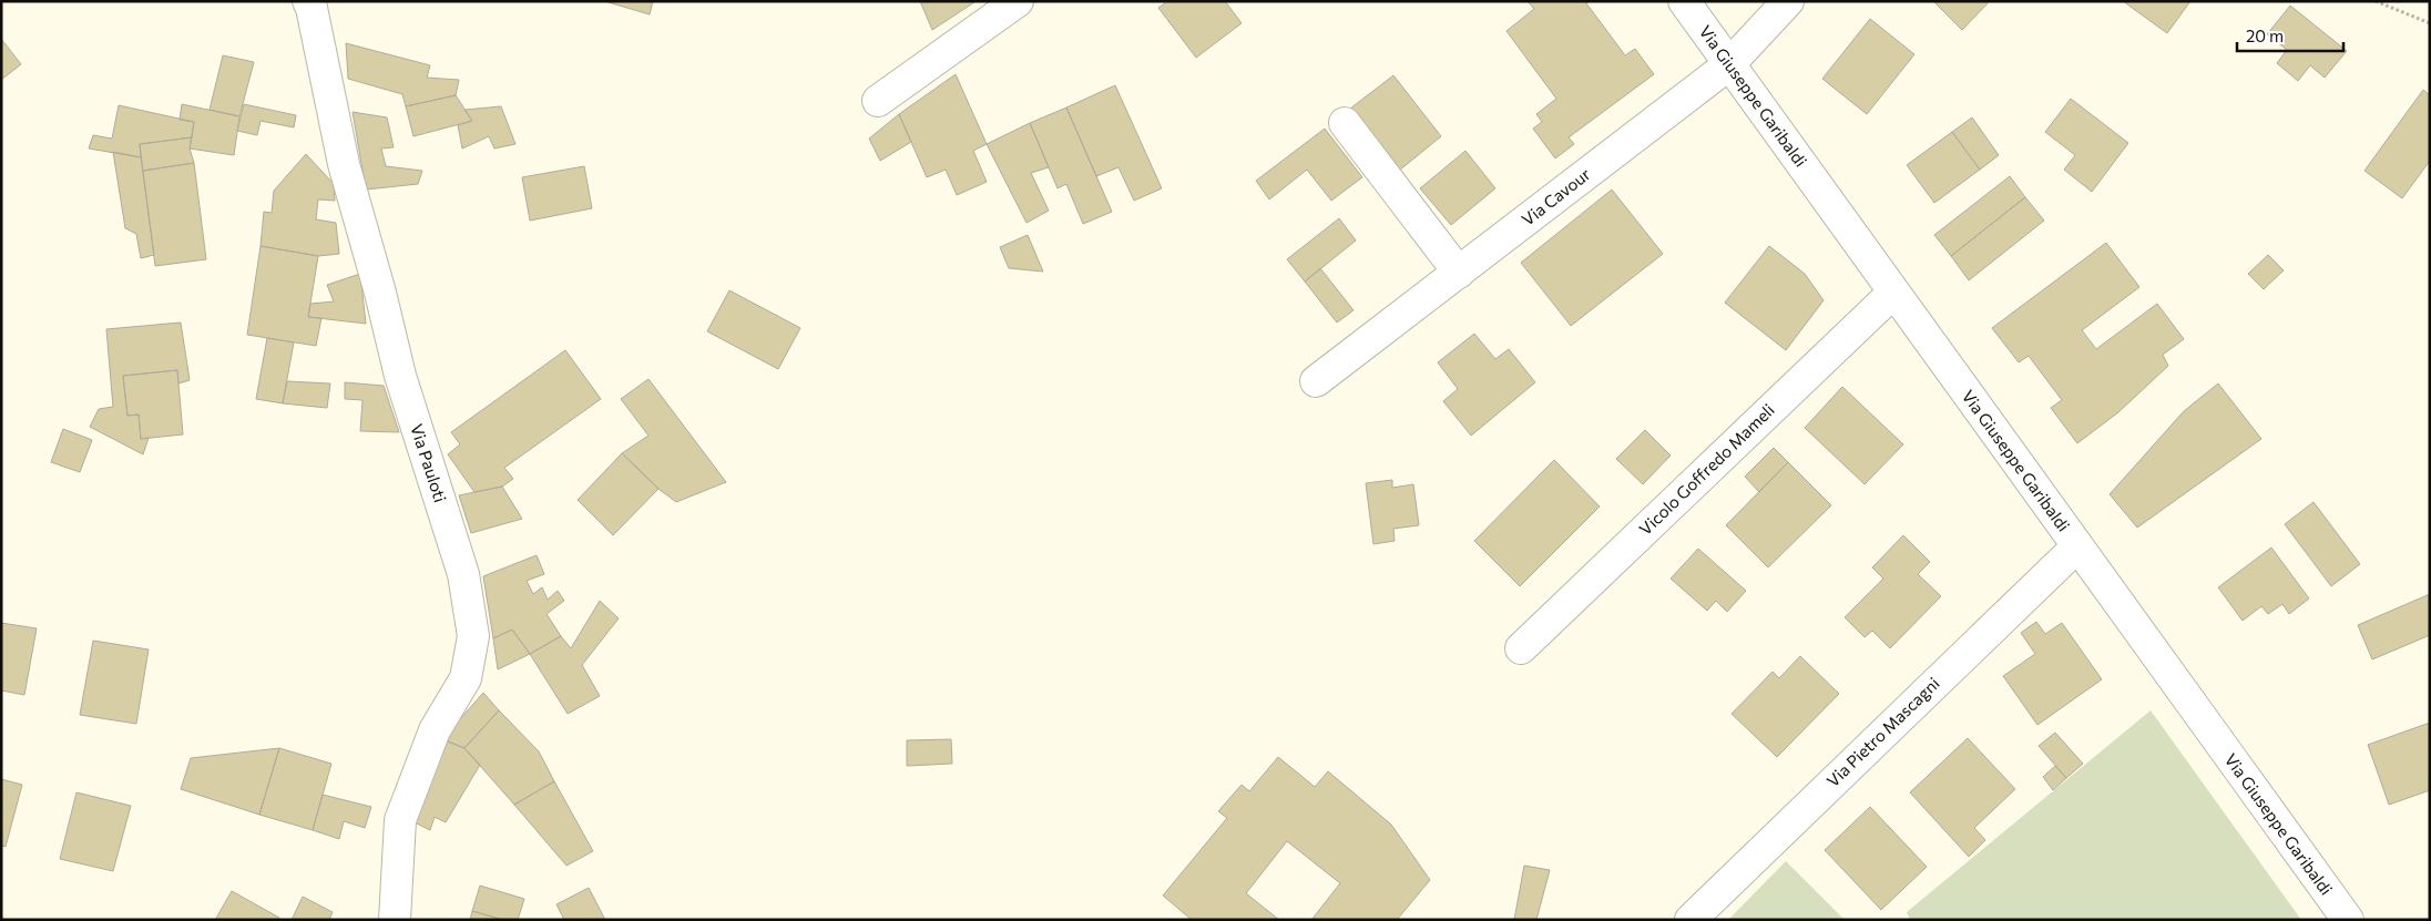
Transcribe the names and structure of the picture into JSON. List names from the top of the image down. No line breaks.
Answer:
{"streets":{"street":["Via Giuseppe Garibaldi","Via Cavour","Via Pauloti","Vicolo Goffredo Mameli","Via Pietro Mascagni"]},"crossings":[["Via Giuseppe Garibaldi","Via Cavour"],["Via Giuseppe Garibaldi","Vicolo Goffredo Mameli"],["Via Giuseppe Garibaldi","Via Pietro Mascagni"]],"scale_bar":"20 m"}
